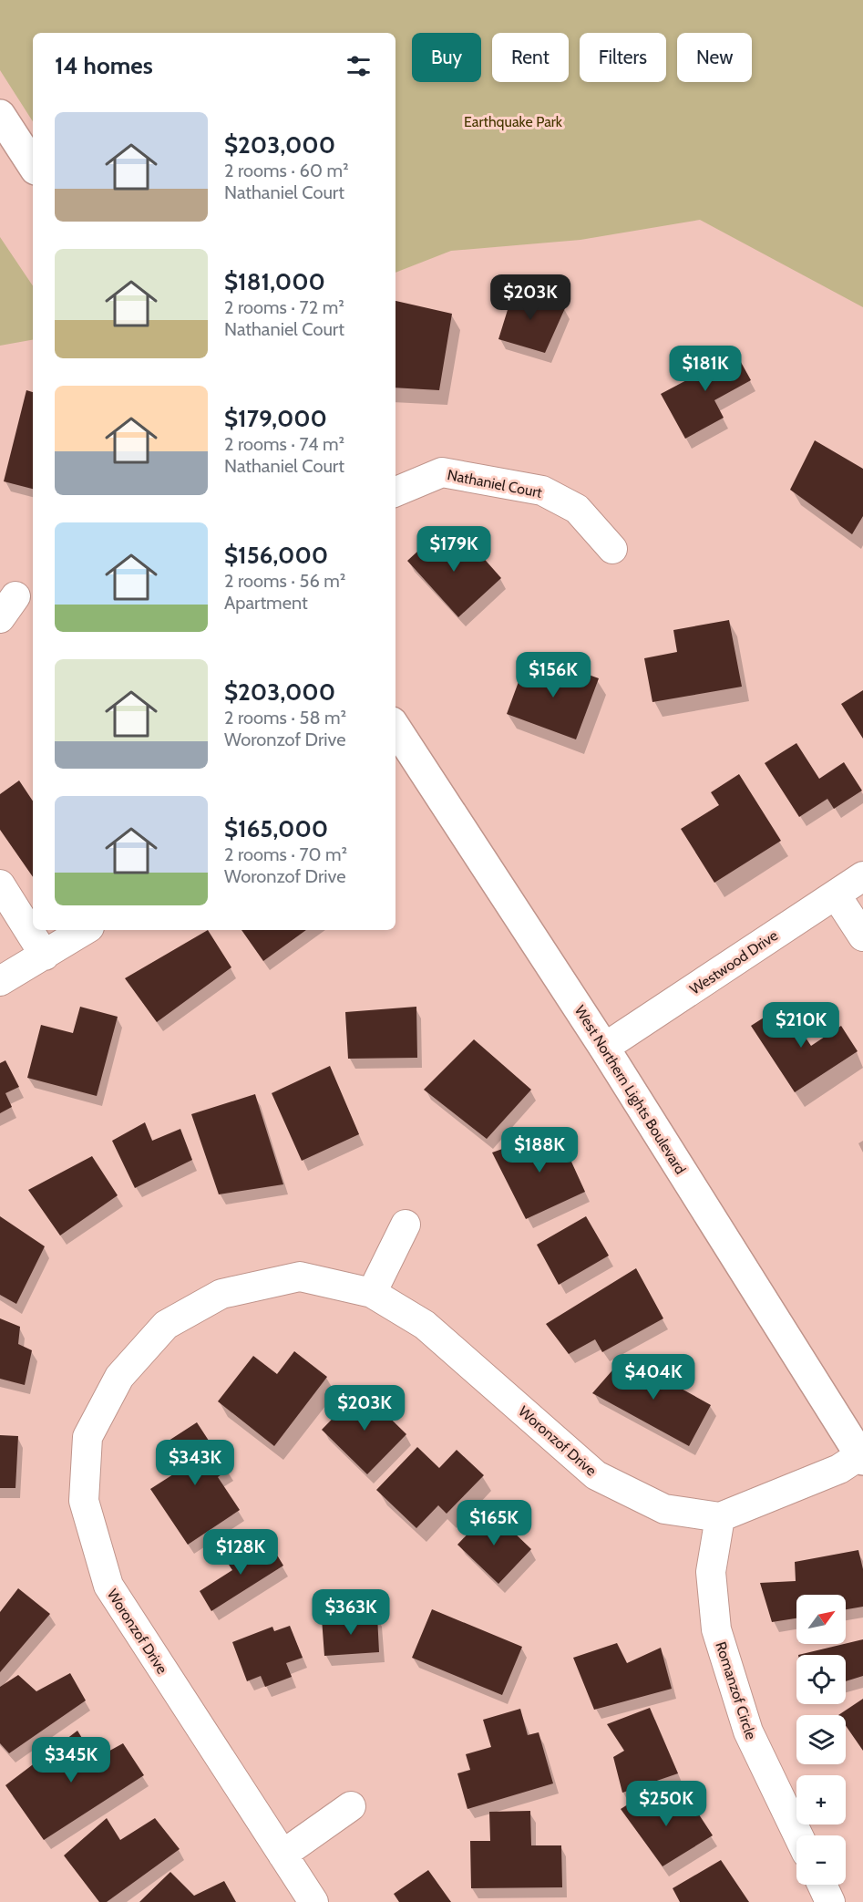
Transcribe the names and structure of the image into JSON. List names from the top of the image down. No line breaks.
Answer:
{"streets":{"street":["Nathaniel Court","Westwood Drive","West Northern Lights Boulevard","Woronzof Drive","Romanzof Circle"]},"crossings":[["Westwood Drive","West Northern Lights Boulevard"],["Woronzof Drive","Romanzof Circle"]],"parks":["Earthquake Park"],"north":"top right","page":{"chip":["Buy","Rent","Filters","New"],"heading":"14 homes","list":[{"name":"$203,000","note":"2 rooms · 60 m² · Nathaniel Court"},{"name":"$181,000","note":"2 rooms · 72 m² · Nathaniel Court"},{"name":"$179,000","note":"2 rooms · 74 m² · Nathaniel Court"},{"name":"$156,000","note":"2 rooms · 56 m² · Apartment"},{"name":"$203,000","note":"2 rooms · 58 m² · Woronzof Drive"},{"name":"$165,000","note":"2 rooms · 70 m² · Woronzof Drive"}],"price":["$203K","$181K","$179K","$156K","$210K","$188K","$404K","$203K","$343K","$165K","$128K","$363K","$345K","$250K"],"map_buttons":["+","−"]}}
